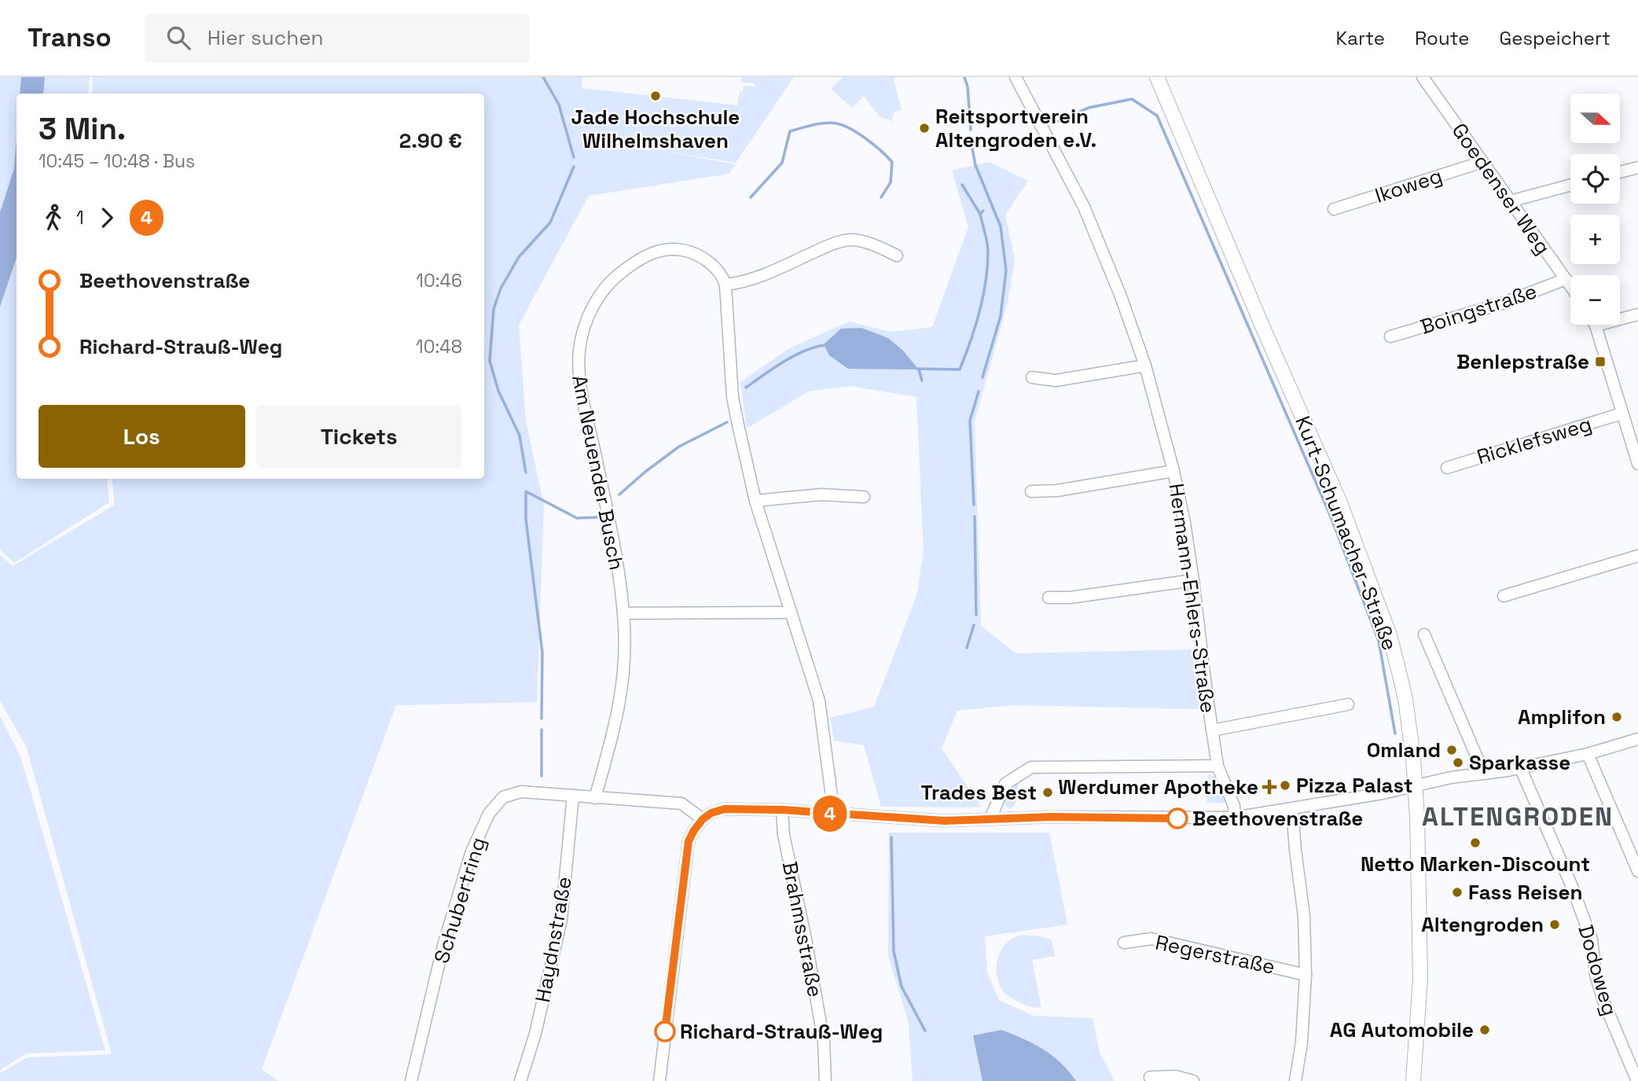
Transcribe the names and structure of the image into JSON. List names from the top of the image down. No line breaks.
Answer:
{"streets":{"street":["Ikoweg","Goedenser Weg","Boingstraße","Ricklefsweg","Am Neuender Busch","Kurt-Schumacher-Straße","Hermann-Ehlers-Straße","Schubertring","Brahmsstraße","Haydnstraße","Regerstraße","Dodoweg"]},"crossings":[["Ikoweg","Goedenser Weg"],["Goedenser Weg","Boingstraße"],["Am Neuender Busch","Schubertring"],["Schubertring","Haydnstraße"]],"districts":["ALTENGRODEN"],"places":{"other":["Jade Hochschule Wilhelmshaven","Reitsportverein Altengroden e.V.","Amplifon","Omland","Sparkasse","Pizza Palast","Trades Best","Beethovenstraße","Netto Marken-Discount","Fass Reisen","Altengroden","AG Automobile","Richard-Strauß-Weg"],"transit":["Benlepstraße"],"health":["Werdumer Apotheke"]},"lines":["bus line 4"],"north":"right","page":{"header":"Transo","search":"Hier suchen","nav":["Karte","Route","Gespeichert"],"on_map":"4","map_buttons":["+","−"],"heading":["3 Min.","10:45 – 10:48 · Bus","2.90 €"],"legs":["1","4"],"list":[{"name":"Beethovenstraße","value":"10:46"},{"name":"Richard-Strauß-Weg","value":"10:48"}],"buttons":["Los","Tickets"]}}
